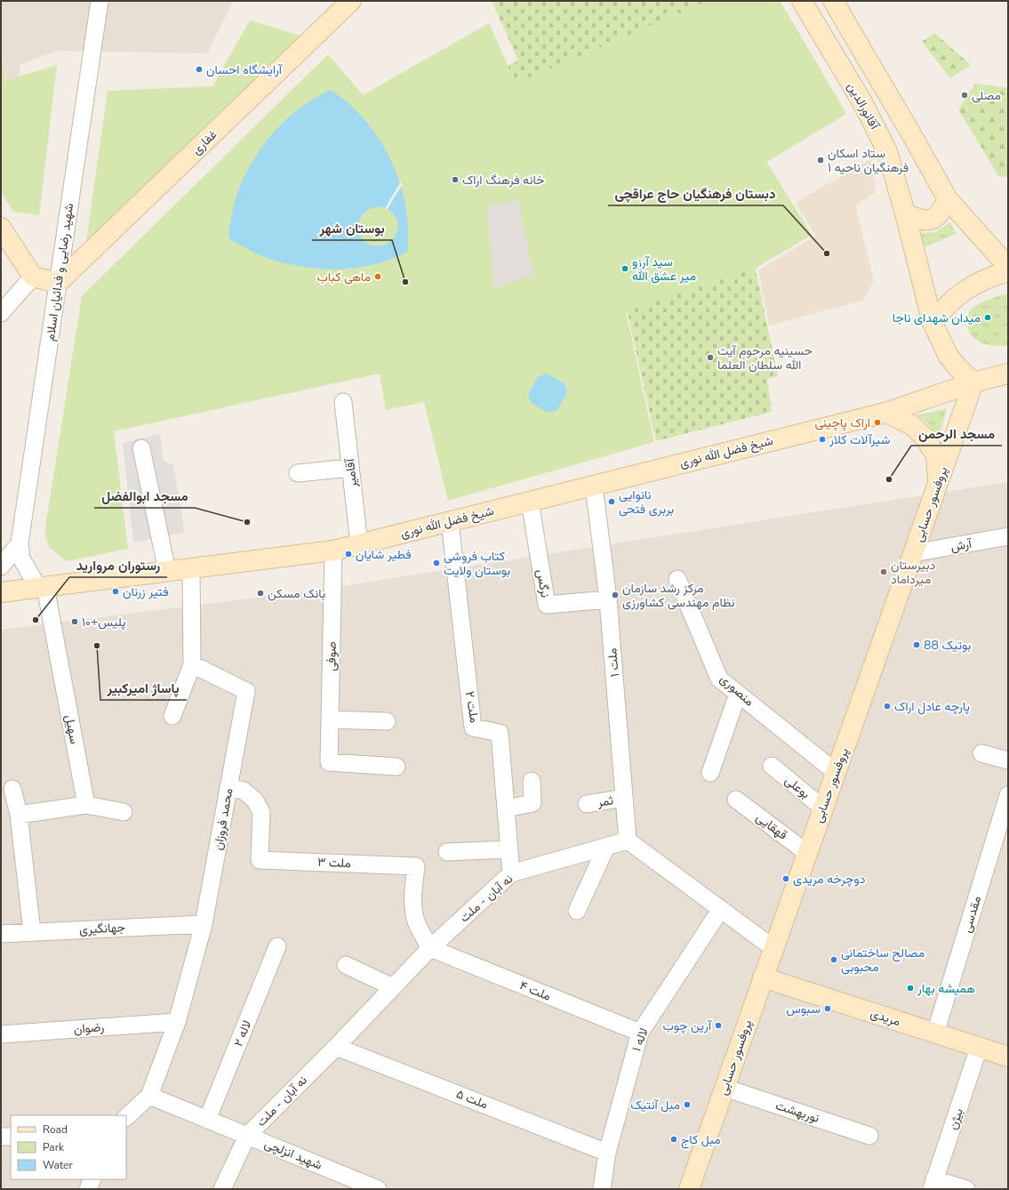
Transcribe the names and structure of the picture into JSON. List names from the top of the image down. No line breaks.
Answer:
{"streets":{"street":["آقانورالدین","غفاری","شهید رضایی و فدائیان اسلام","شیخ فضل الله نوری","آقامیر","پروفسور حسابی","آرش","نرگس","صوفی","ملت ۱","منصوری","ملت ۲","سهیل","بوعلی","ثمر","محمد فروزان","قهقایی","ملت ۳","نه آبان - ملت","مقدسی","جهانگیری","ملت ۴","مریدی","رضوان","لاله ۲","لاله ۱","ملت ۵","نوربهشت","بیژن","شهید انزلچی"]},"crossings":[["آقانورالدین","شیخ فضل الله نوری"],["آقانورالدین","پروفسور حسابی"],["غفاری","شهید رضایی و فدائیان اسلام"],["شهید رضایی و فدائیان اسلام","شیخ فضل الله نوری"],["شهید رضایی و فدائیان اسلام","سهیل"],["شیخ فضل الله نوری","آقامیر"],["شیخ فضل الله نوری","پروفسور حسابی"],["شیخ فضل الله نوری","نرگس"],["شیخ فضل الله نوری","صوفی"],["شیخ فضل الله نوری","ملت ۱"],["شیخ فضل الله نوری","ملت ۲"],["شیخ فضل الله نوری","سهیل"],["پروفسور حسابی","آرش"],["پروفسور حسابی","منصوری"],["پروفسور حسابی","بوعلی"],["پروفسور حسابی","قهقایی"],["پروفسور حسابی","مریدی"],["پروفسور حسابی","نوربهشت"],["نرگس","ملت ۱"],["ملت ۱","ثمر"],["ملت ۱","نه آبان - ملت"],["ملت ۲","نه آبان - ملت"],["محمد فروزان","ملت ۳"],["محمد فروزان","جهانگیری"],["محمد فروزان","رضوان"],["محمد فروزان","شهید انزلچی"],["ملت ۳","نه آبان - ملت"],["ملت ۳","ملت ۴"],["نه آبان - ملت","ملت ۴"],["نه آبان - ملت","ملت ۵"],["نه آبان - ملت","شهید انزلچی"],["مقدسی","مریدی"],["ملت ۴","لاله ۱"],["مریدی","بیژن"],["لاله ۲","شهید انزلچی"],["لاله ۱","ملت ۵"]],"places":["آرایشگاه احسان","مصلی","ستاد اسکان فرهنگیان ناحیه ۱","خانه فرهنگ اراک","دبستان فرهنگیان حاج عراقچی","سید آرزو میر عشق الله","ماهی کباب","بوستان شهر","میدان شهدای ناجا","حسینیه مرحوم آیت الله سلطان العلما","اراک پاچینی","شیرآلات کلار","مسجد الرحمن","نانوایی بربری فتحی","مسجد ابوالفضل","فطیر شایان","کتاب فروشی بوستان ولایت","دبیرستان میرداماد","فتیر زرنان","بانک مسکن","مرکز رشد سازمان نظام مهندسی کشاورزی","رستوران مروارید","پلیس+۱۰","بوتیک 88","پاساژ امیرکبیر","پارچه عادل اراک","دوچرخه مریدی","مصالح ساختمانی محبوبی","همیشه بهار","سبوس","آرین چوب","مبل آنتیک","مبل کاج"],"legend":["Road","Park","Water"]}
